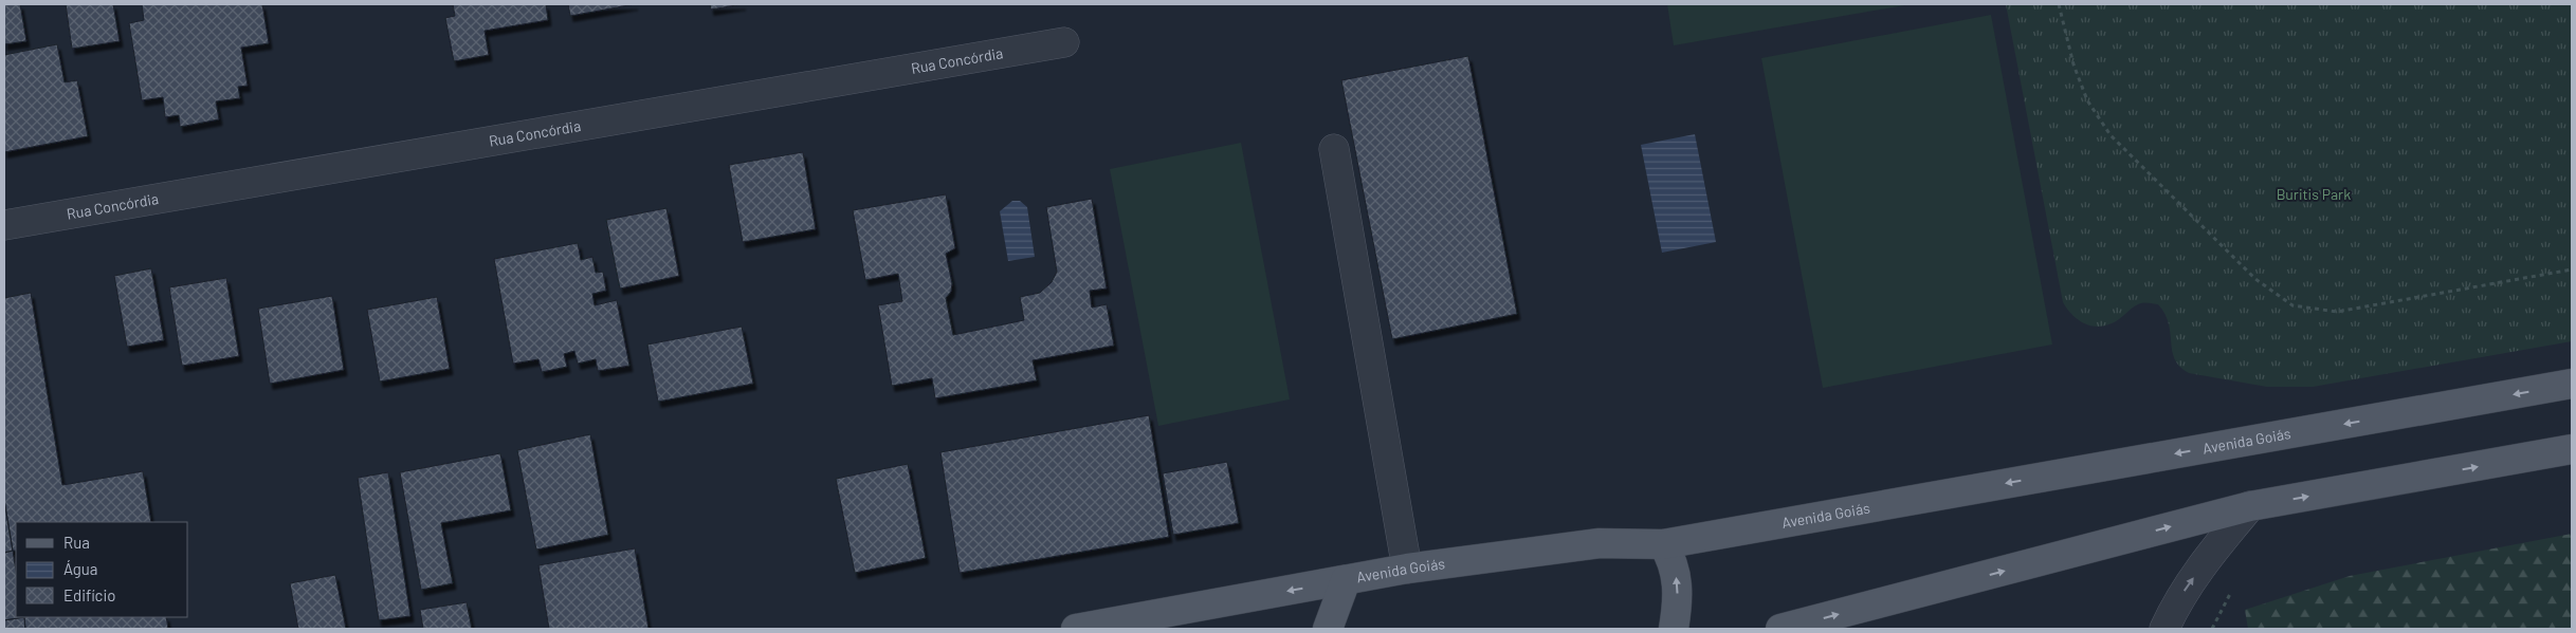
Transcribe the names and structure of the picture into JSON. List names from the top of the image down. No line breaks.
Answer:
{"streets":{"main road":["Avenida Goiás"],"street":["Rua Concórdia"]},"parks":["Buritis Park"],"legend":["Rua","Água","Edifício"]}
